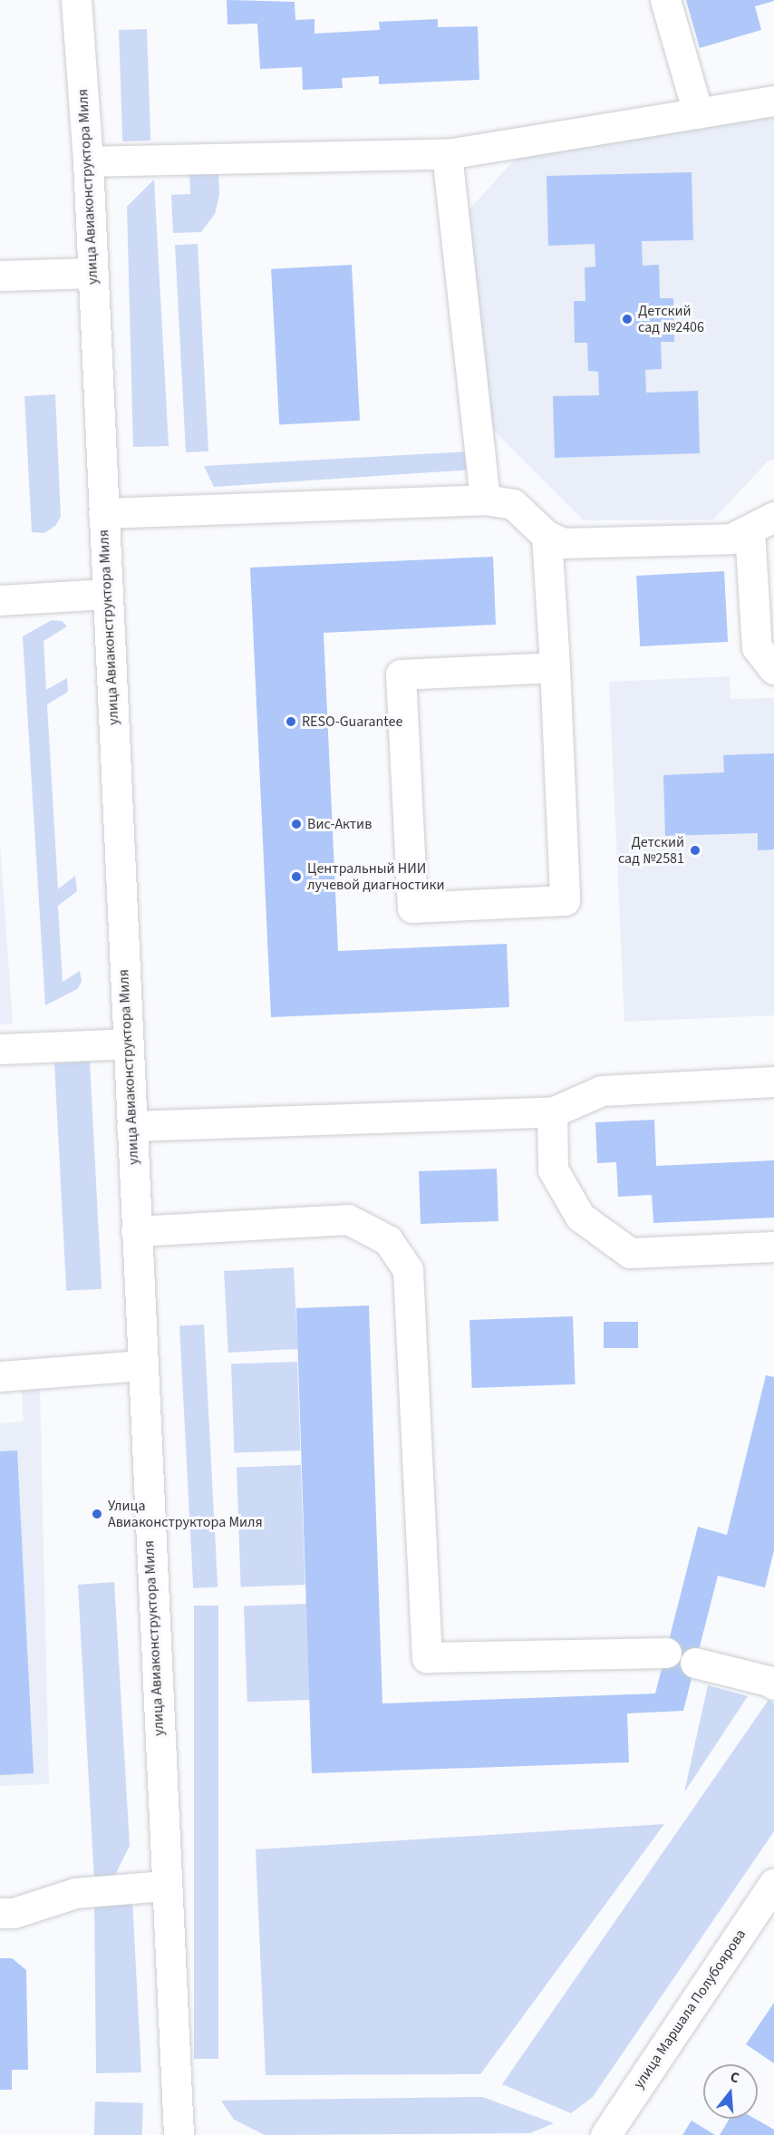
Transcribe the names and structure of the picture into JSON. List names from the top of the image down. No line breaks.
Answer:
{"streets":{"street":["улица Авиаконструктора Миля","улица Маршала Полубоярова"]},"places":["Детский сад №2406","RESO-Guarantee","Вис-Актив","Детский сад №2581","Центральный НИИ лучевой диагностики","Улица Авиаконструктора Миля"],"north":"top"}
